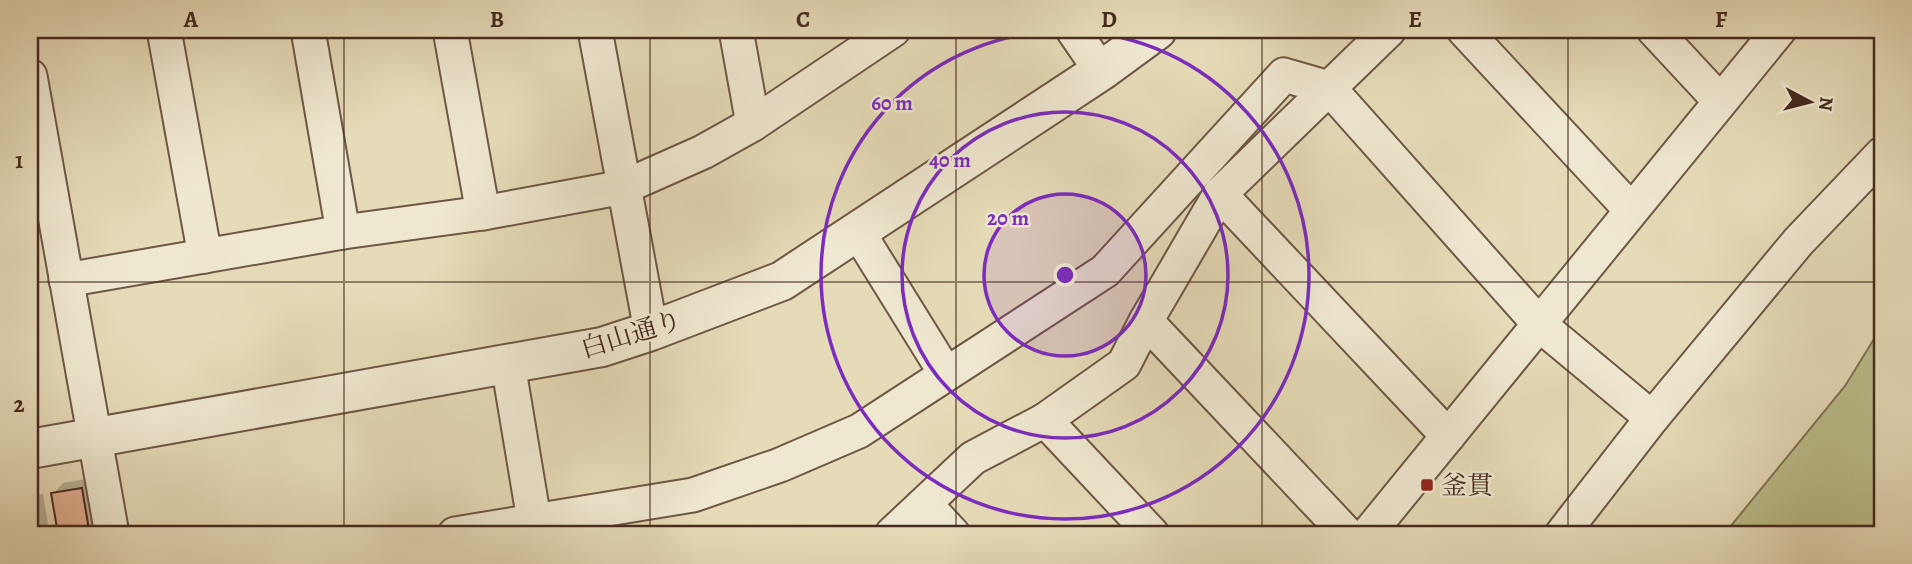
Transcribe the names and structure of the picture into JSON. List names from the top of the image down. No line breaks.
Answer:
{"streets":{"street":["白山通り"]},"places":{"transit":["釜貫"]},"north":"right","grid":{"columns":["A","B","C","D","E","F"],"rows":["1","2"]},"rings":["60 m","40 m","20 m"]}
